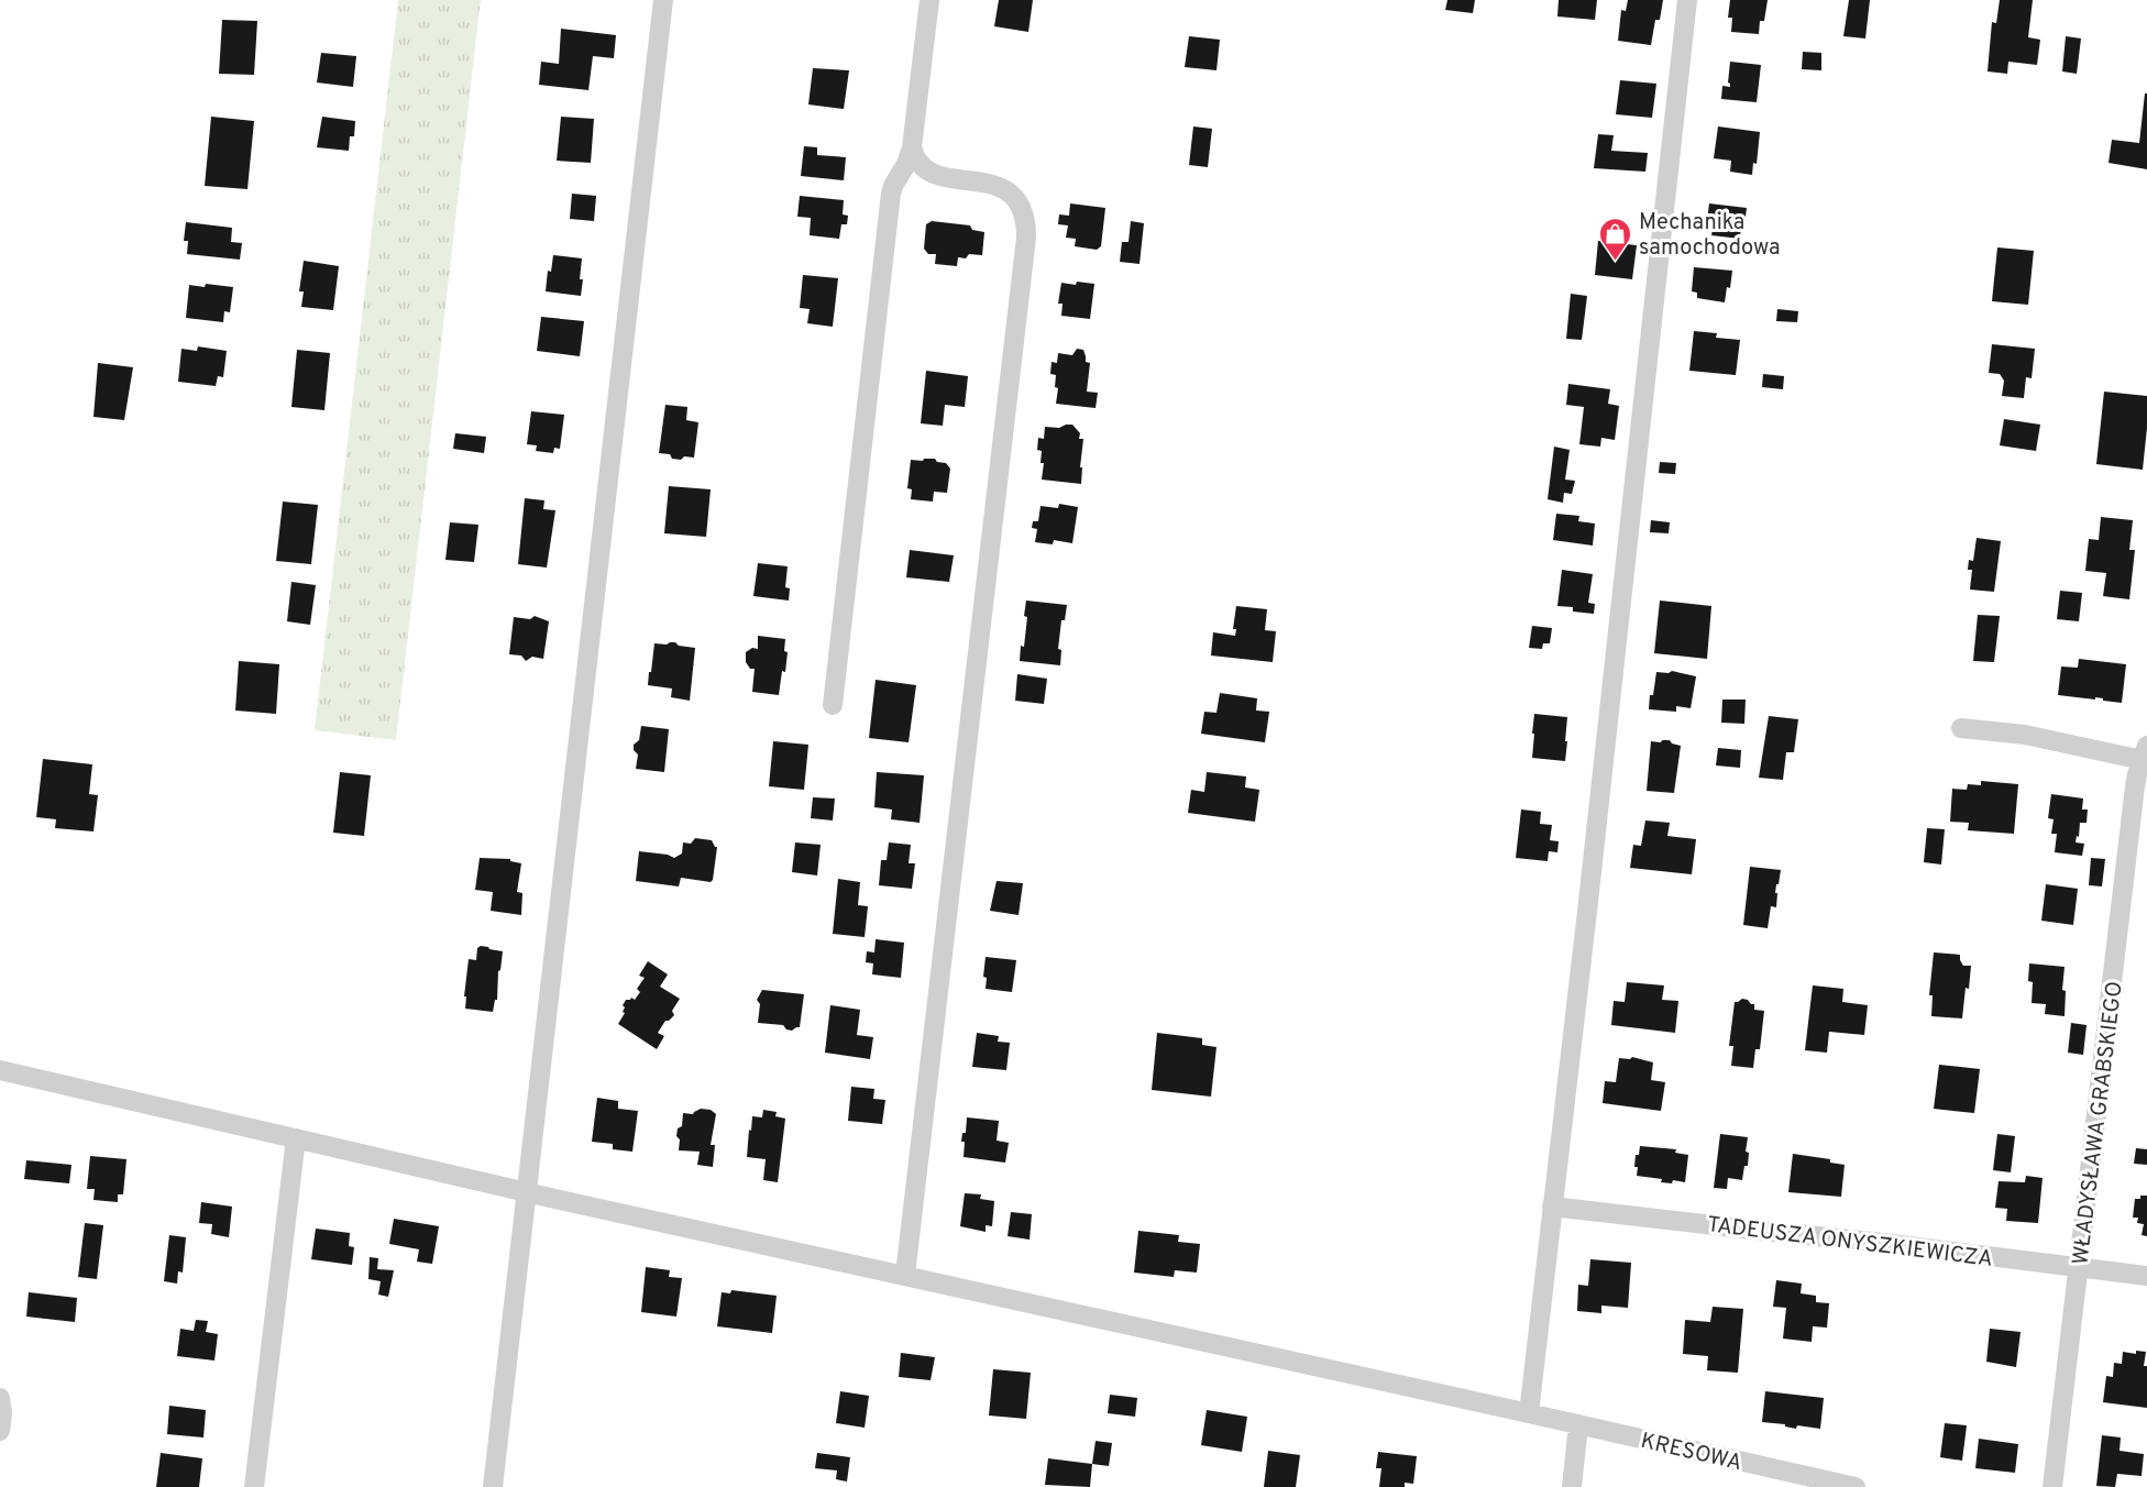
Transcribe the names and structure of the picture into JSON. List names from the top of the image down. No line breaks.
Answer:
{"streets":{"street":["WŁADYSŁAWA GRABSKIEGO","TADEUSZA ONYSZKIEWICZA","KRESOWA"]},"crossings":[["WŁADYSŁAWA GRABSKIEGO","TADEUSZA ONYSZKIEWICZA"]],"places":{"shop":["Mechanika samochodowa"]}}
